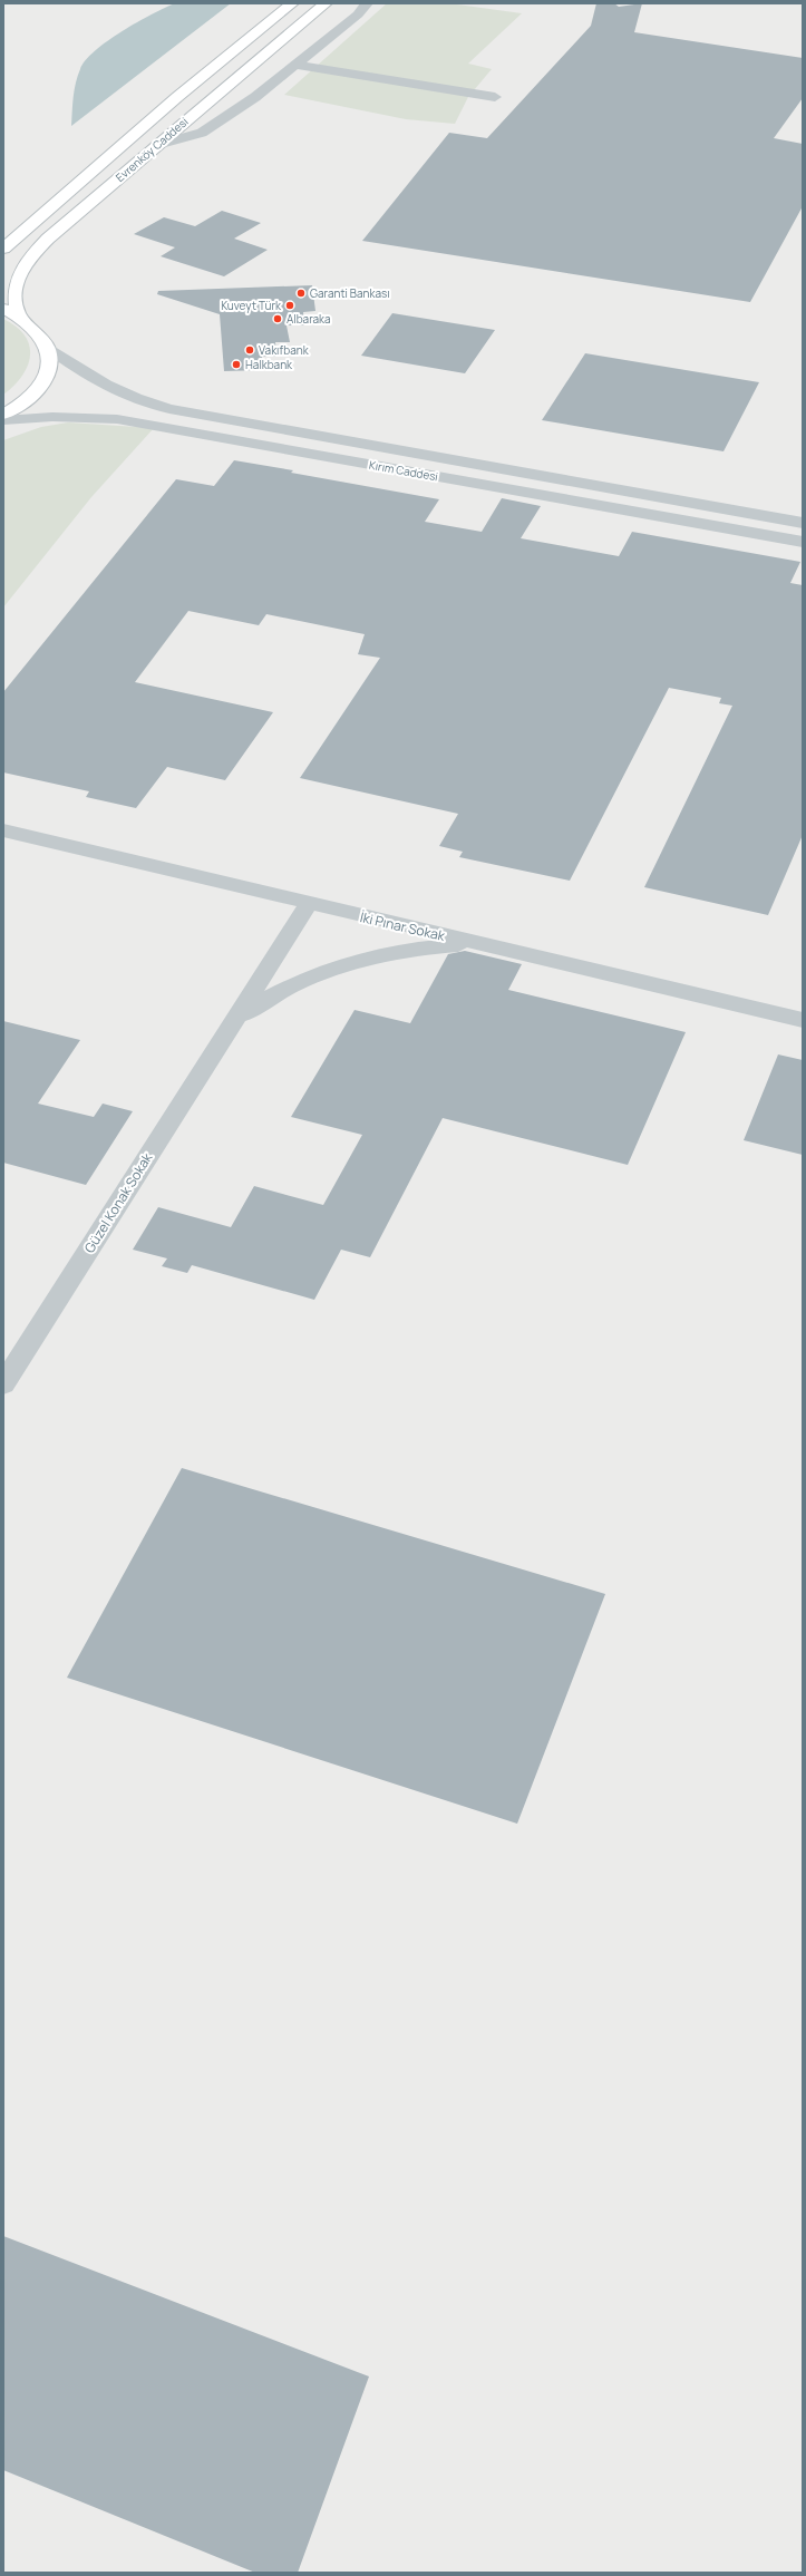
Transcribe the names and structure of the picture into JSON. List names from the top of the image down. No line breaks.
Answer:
{"streets":{"main road":["Evrenköy Caddesi"],"street":["Kırım Caddesi","İki Pınar Sokak","Güzel Konak Sokak"]},"crossings":[["İki Pınar Sokak","Güzel Konak Sokak"]],"places":["Garanti Bankası","Kuveyt Türk","Albaraka","Vakıfbank","Halkbank"]}
